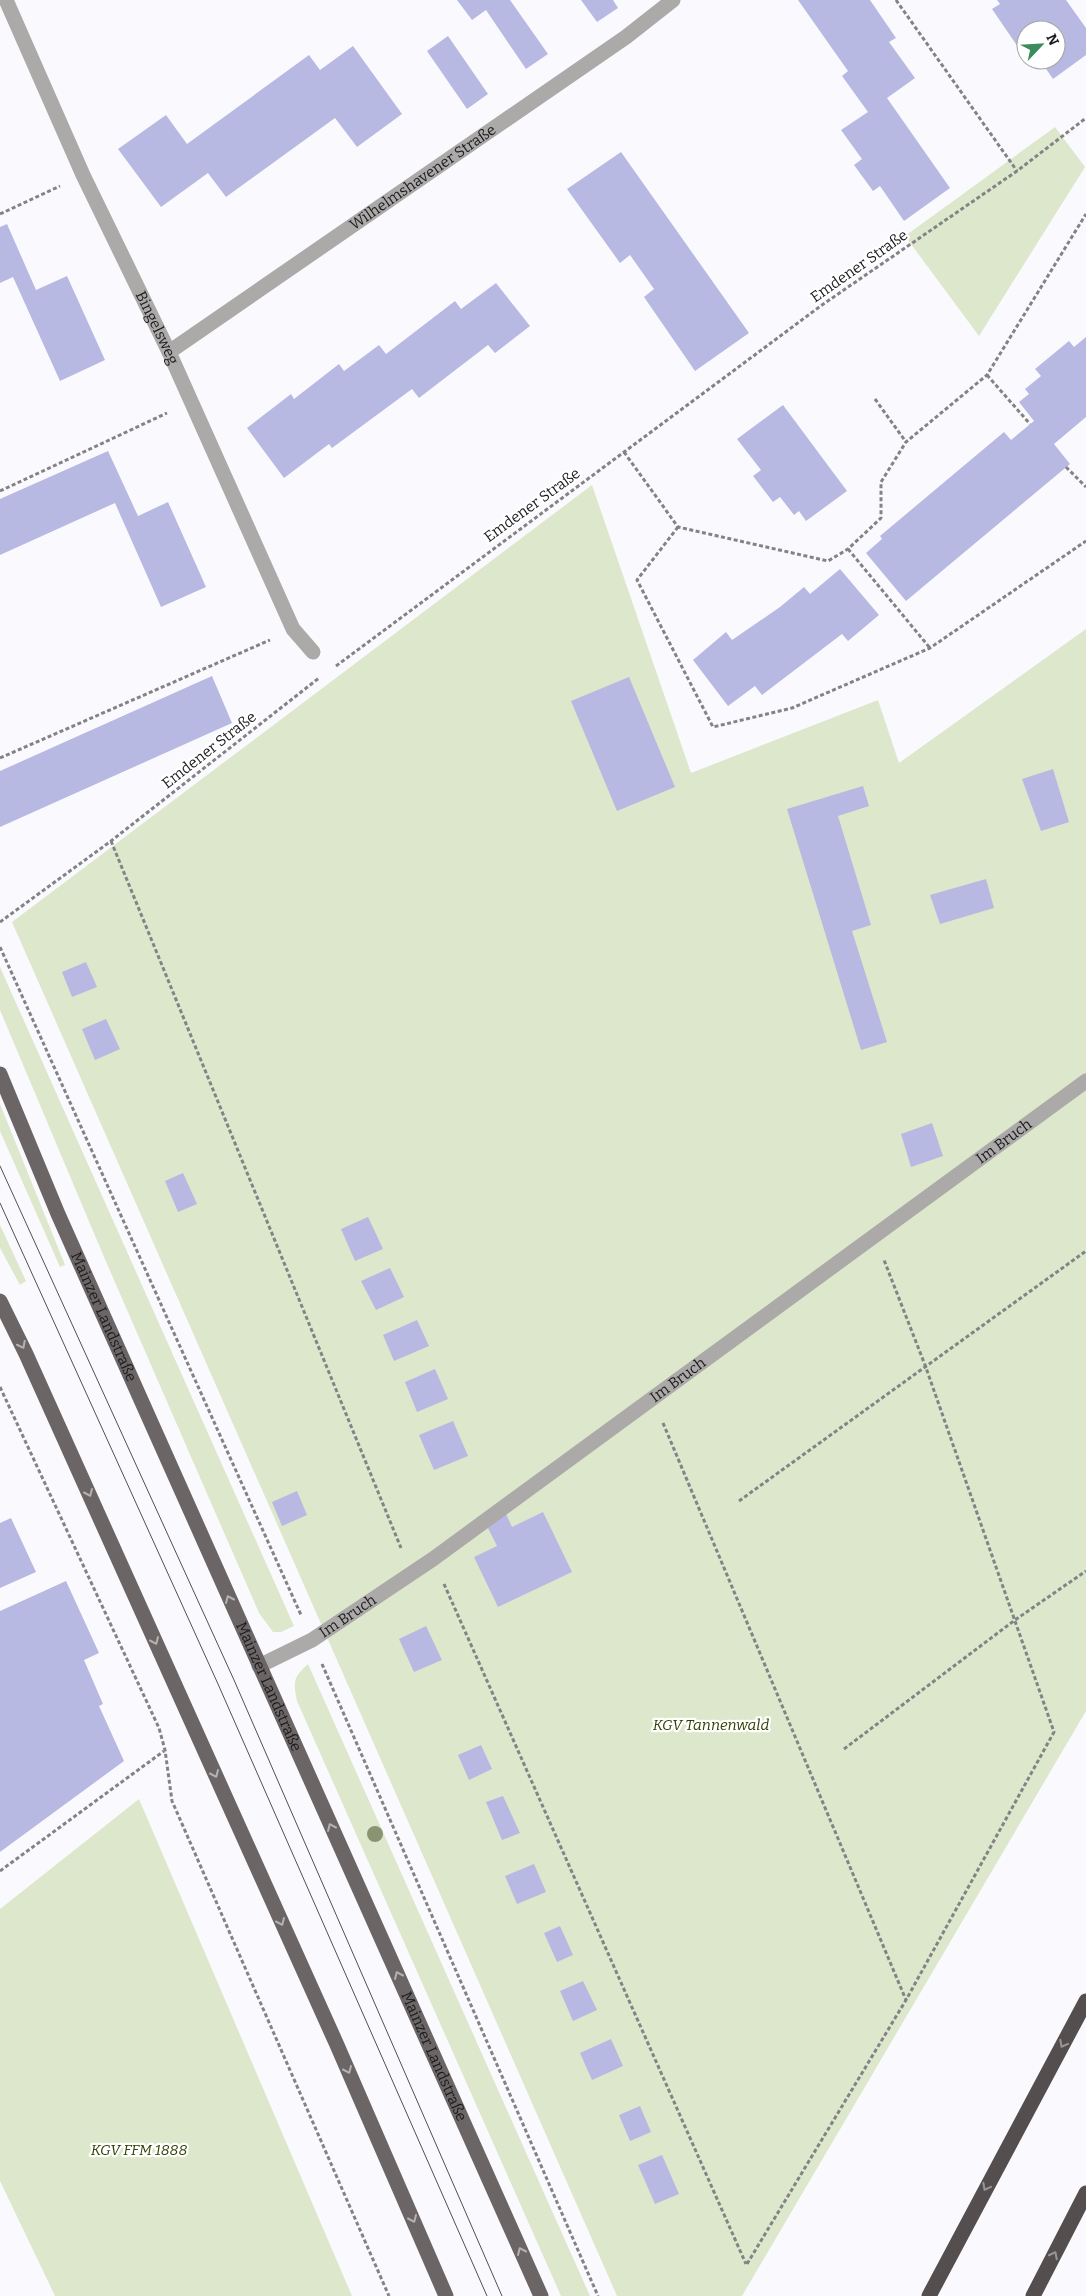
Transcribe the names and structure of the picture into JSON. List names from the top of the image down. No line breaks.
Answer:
{"streets":{"main road":["Mainzer Landstraße"],"street":["Wilhelmshavener Straße","Bingelsweg","Im Bruch"],"path":["Emdener Straße"]},"crossings":[["Wilhelmshavener Straße","Bingelsweg"],["Im Bruch","Mainzer Landstraße"]],"parks":["KGV Tannenwald","KGV FFM 1888"],"north":"top right"}
